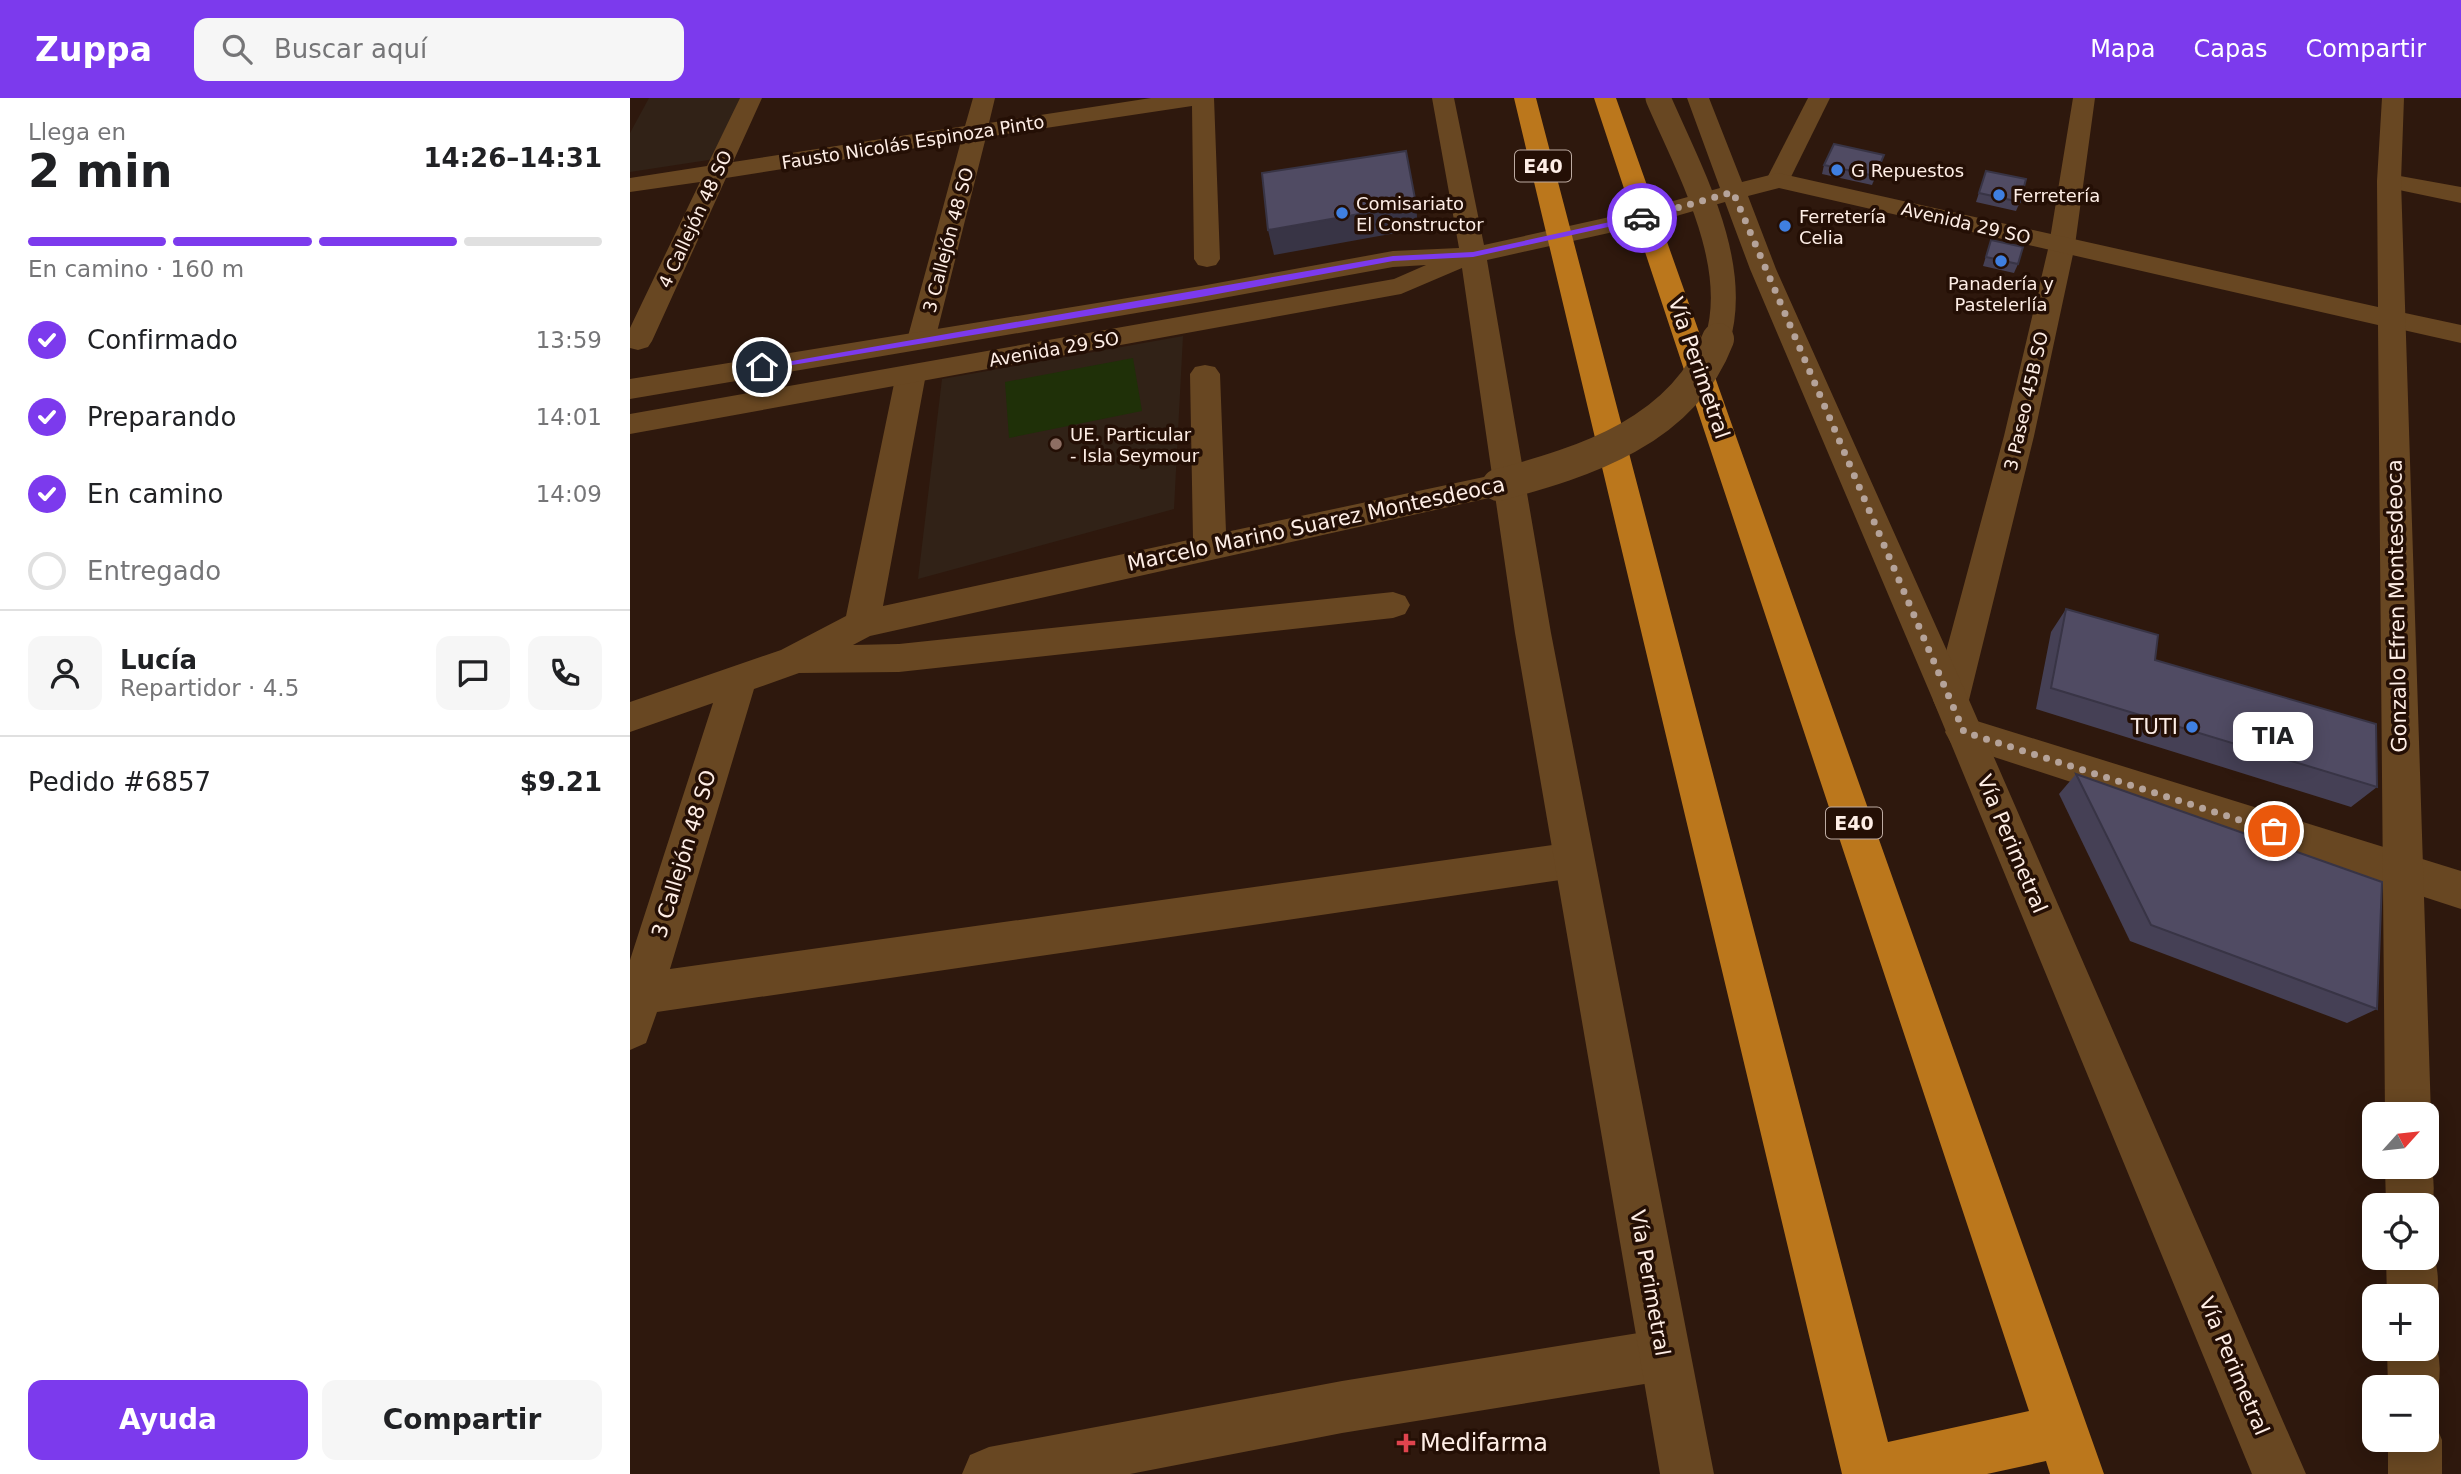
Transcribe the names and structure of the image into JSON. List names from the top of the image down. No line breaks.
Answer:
{"streets":{"highway":["E40","Vía Perimetral"],"street":["Fausto Nicolás Espinoza Pinto","4 Callejón 48 SO","Avenida 29 SO","3 Callejón 48 SO","3 Paseo 45B SO","Marcelo Marino Suarez Montesdeoca","Gonzalo Efren Montesdeoca"]},"crossings":[["Fausto Nicolás Espinoza Pinto","4 Callejón 48 SO"],["Fausto Nicolás Espinoza Pinto","3 Callejón 48 SO"],["E40","Avenida 29 SO"],["Avenida 29 SO","3 Callejón 48 SO"],["Avenida 29 SO","Vía Perimetral"],["Avenida 29 SO","3 Paseo 45B SO"],["Avenida 29 SO","Gonzalo Efren Montesdeoca"],["3 Callejón 48 SO","Marcelo Marino Suarez Montesdeoca"],["Vía Perimetral","3 Paseo 45B SO"]],"places":{"other":["G Repuestos","Ferretería","Comisariato El Constructor","Ferretería Celia","Panadería y Pastelerlía","UE. Particular - Isla Seymour","TUTI","TIA"],"health":["Medifarma"]},"north":"top right","page":{"header":"Zuppa","search":"Buscar aquí","nav":["Mapa","Capas","Compartir"],"heading":["2 min","Llega en","14:26–14:31"],"panel":["Lucía","Repartidor · 4.5","Pedido #6857","$9.21"],"bar":"En camino · 160 m","list":[["Confirmado","13:59"],["Preparando","14:01"],["En camino","14:09"],"Entregado"],"bubble":"TIA","map_buttons":["+","−"],"buttons":["Ayuda","Compartir"]}}
